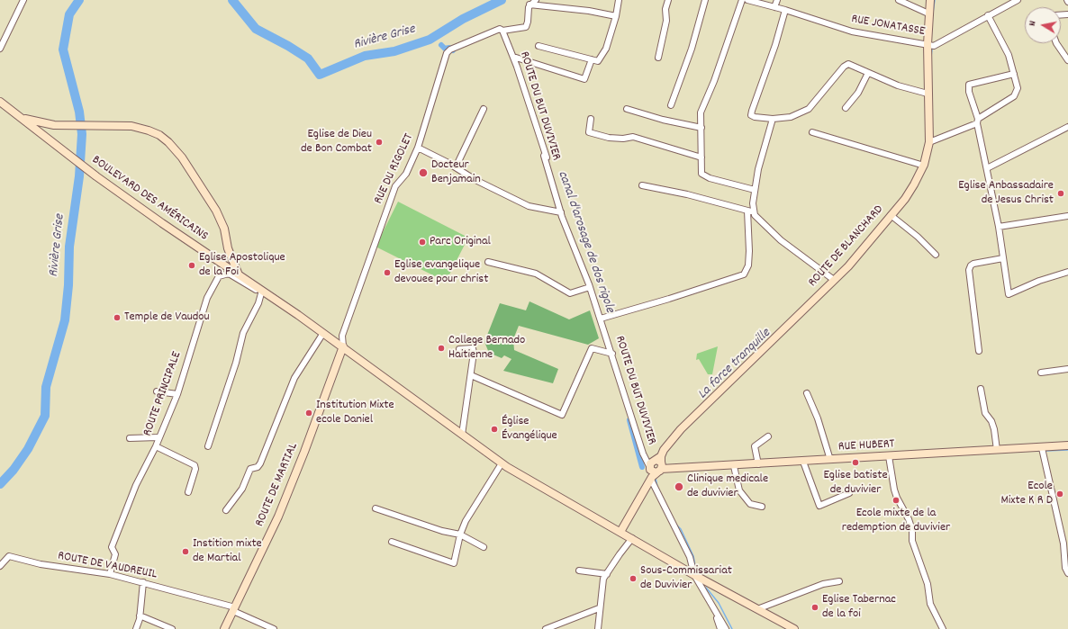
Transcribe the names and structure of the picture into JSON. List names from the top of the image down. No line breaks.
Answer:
{"streets":{"street":["RUE JONATASSE","ROUTE DU BUT DUVIVIER","RUE DU RIGOLET","BOULEVARD DES AMÉRICAINS","ROUTE DE BLANCHARD","ROUTE PRINCIPALE","RUE HUBERT","ROUTE DE MARTIAL","ROUTE DE VAUDREUIL"]},"crossings":[["RUE JONATASSE","ROUTE DE BLANCHARD"],["ROUTE DU BUT DUVIVIER","RUE DU RIGOLET"],["ROUTE DU BUT DUVIVIER","BOULEVARD DES AMÉRICAINS"],["ROUTE DU BUT DUVIVIER","ROUTE DE BLANCHARD"],["ROUTE DU BUT DUVIVIER","RUE HUBERT"],["RUE DU RIGOLET","BOULEVARD DES AMÉRICAINS"],["RUE DU RIGOLET","ROUTE DE MARTIAL"],["BOULEVARD DES AMÉRICAINS","ROUTE DE BLANCHARD"],["BOULEVARD DES AMÉRICAINS","ROUTE PRINCIPALE"],["BOULEVARD DES AMÉRICAINS","ROUTE DE MARTIAL"],["ROUTE DE BLANCHARD","RUE HUBERT"],["ROUTE PRINCIPALE","ROUTE DE VAUDREUIL"],["ROUTE DE MARTIAL","ROUTE DE VAUDREUIL"]],"water":["Rivière Grise","canal d'arosage de dos rigole","La force tranquille"],"places":["Eglise de Dieu de Bon Combat","Docteur Benjamain","Eglise Anbassadaire de Jesus Christ","Parc Original","Eglise Apostolique de la Foi","Eglise evangelique devouee pour christ","Temple de Vaudou","College Bernado Haitienne","Institution Mixte ecole Daniel","Église Évangélique","Eglise batiste de duvivier","Clinique medicale de duvivier","Ecole Mixte K R D","Ecole mixte de la redemption de duvivier","Instition mixte de Martial","Sous-Commissariat de Duvivier","Eglise Tabernac de la foi"],"north":"left"}
